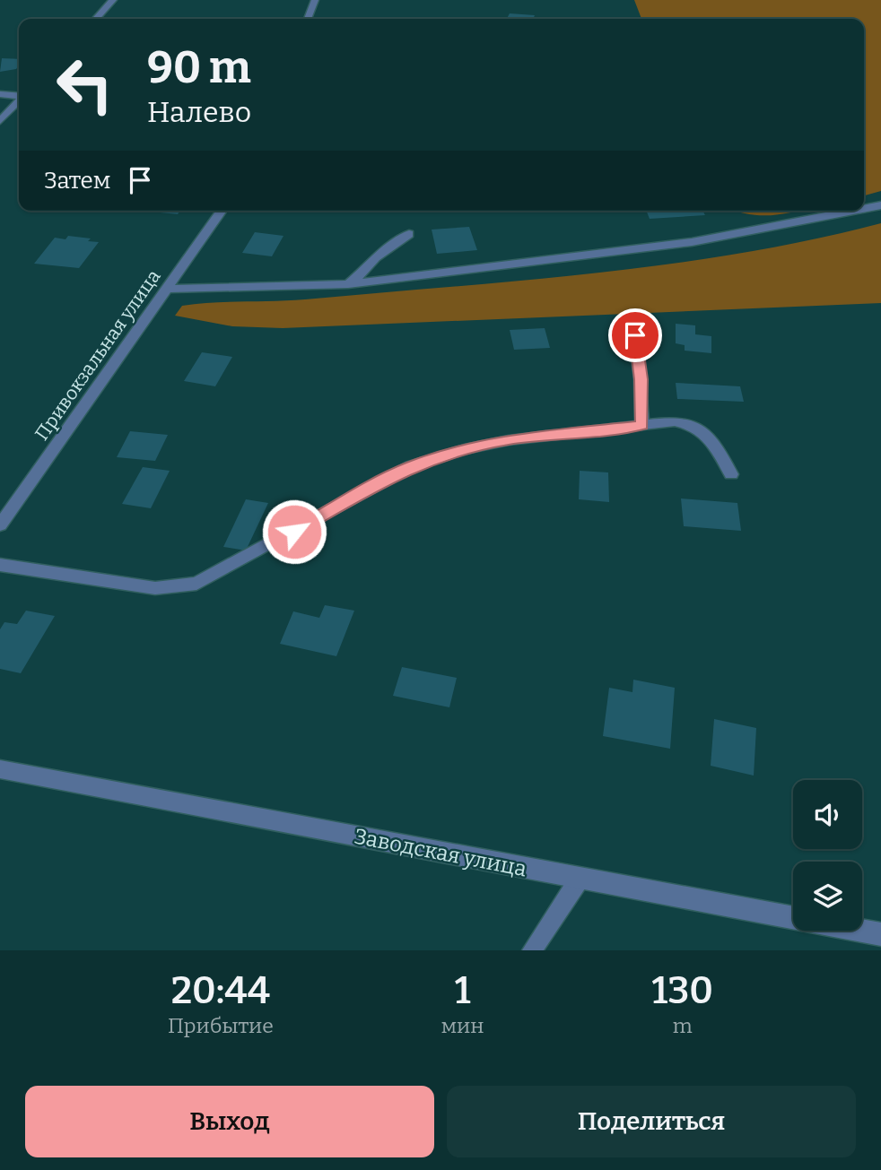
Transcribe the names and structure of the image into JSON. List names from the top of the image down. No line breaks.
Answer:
{"streets":{"street":["Заводская улица"],"lane":["Привокзальная улица"]},"page":{"turn":["90 m","Налево"],"then":"Затем","eta":["20:44","Прибытие","1","мин","130","m"],"buttons":["Выход","Поделиться"]}}
